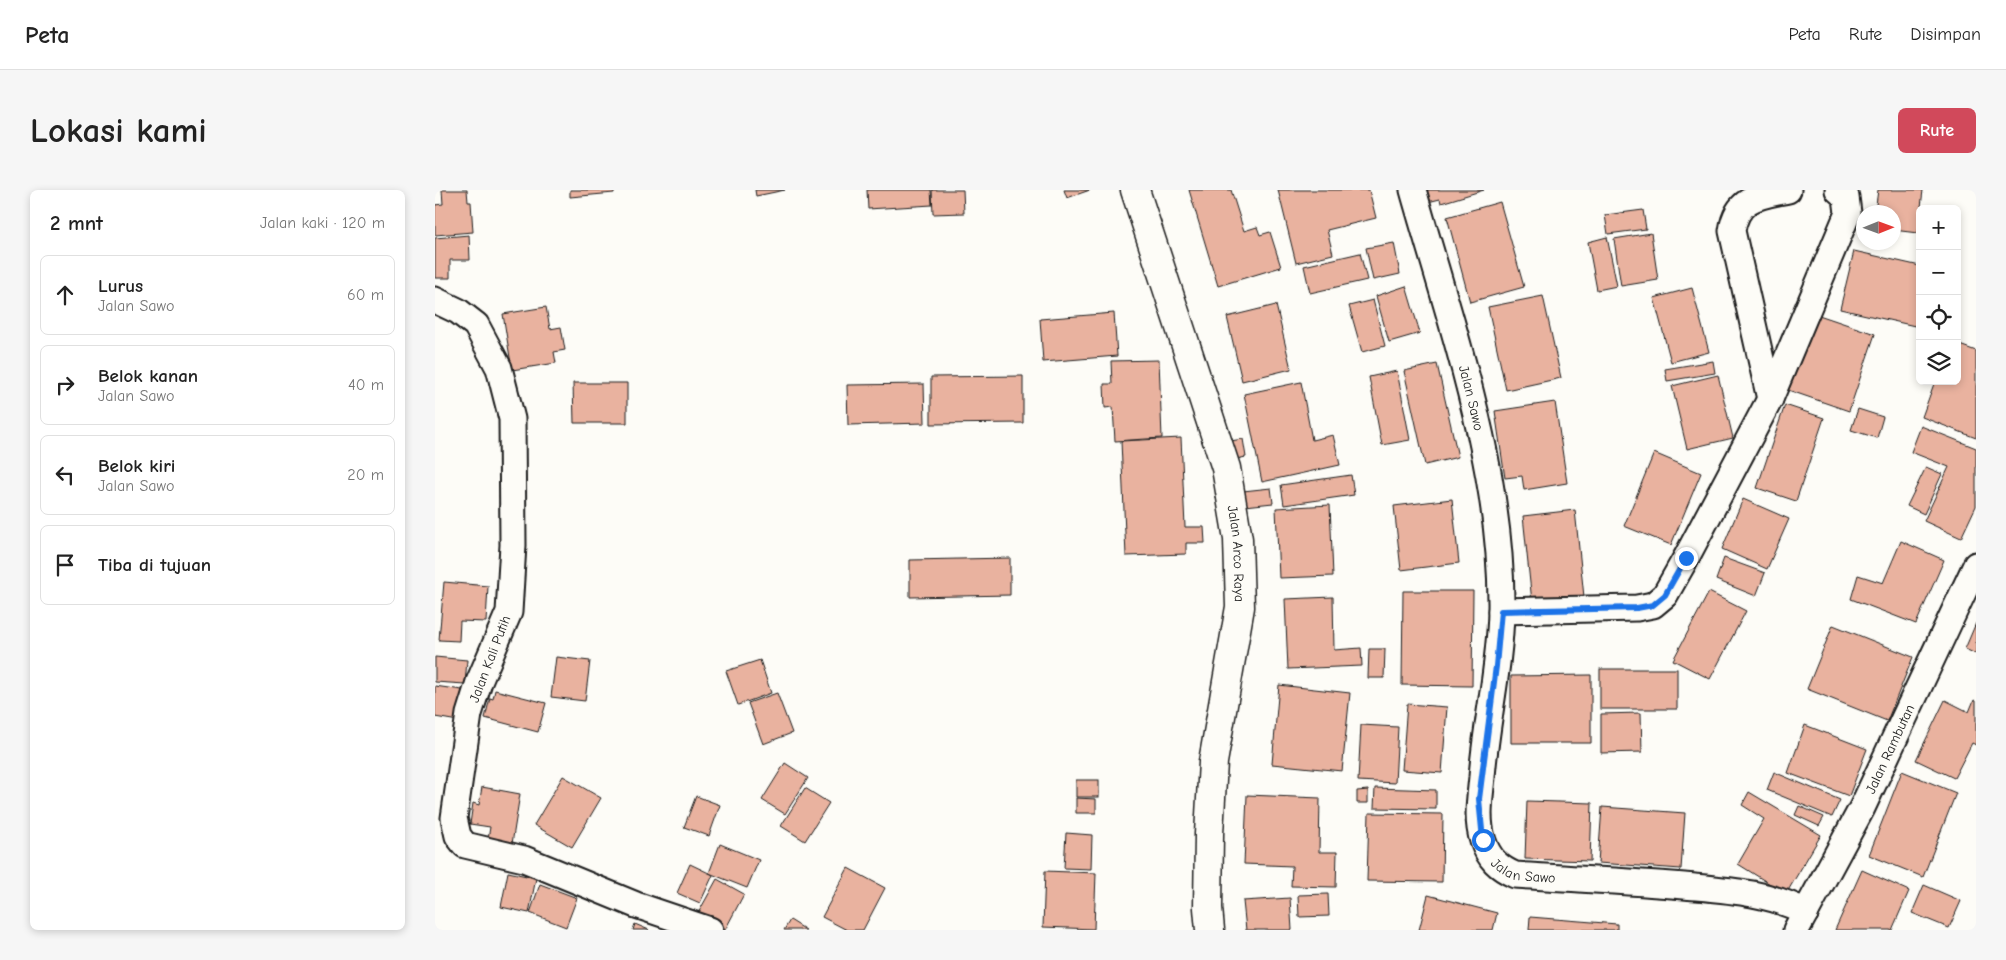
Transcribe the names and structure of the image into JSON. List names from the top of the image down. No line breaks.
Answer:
{"streets":{"main road":["Jalan Arco Raya"],"street":["Jalan Sawo","Jalan Kali Putih","Jalan Rambutan"]},"crossings":[["Jalan Sawo","Jalan Rambutan"]],"north":"right","page":{"header":"Peta","nav":["Peta","Rute","Disimpan"],"buttons":"Rute","title":"Lokasi kami","heading":["2 mnt","Jalan kaki · 120 m"],"map_buttons":["+","−"],"list":[["Lurus","Jalan Sawo","60 m"],["Belok kanan","Jalan Sawo","40 m"],["Belok kiri","Jalan Sawo","20 m"],"Tiba di tujuan"]}}
